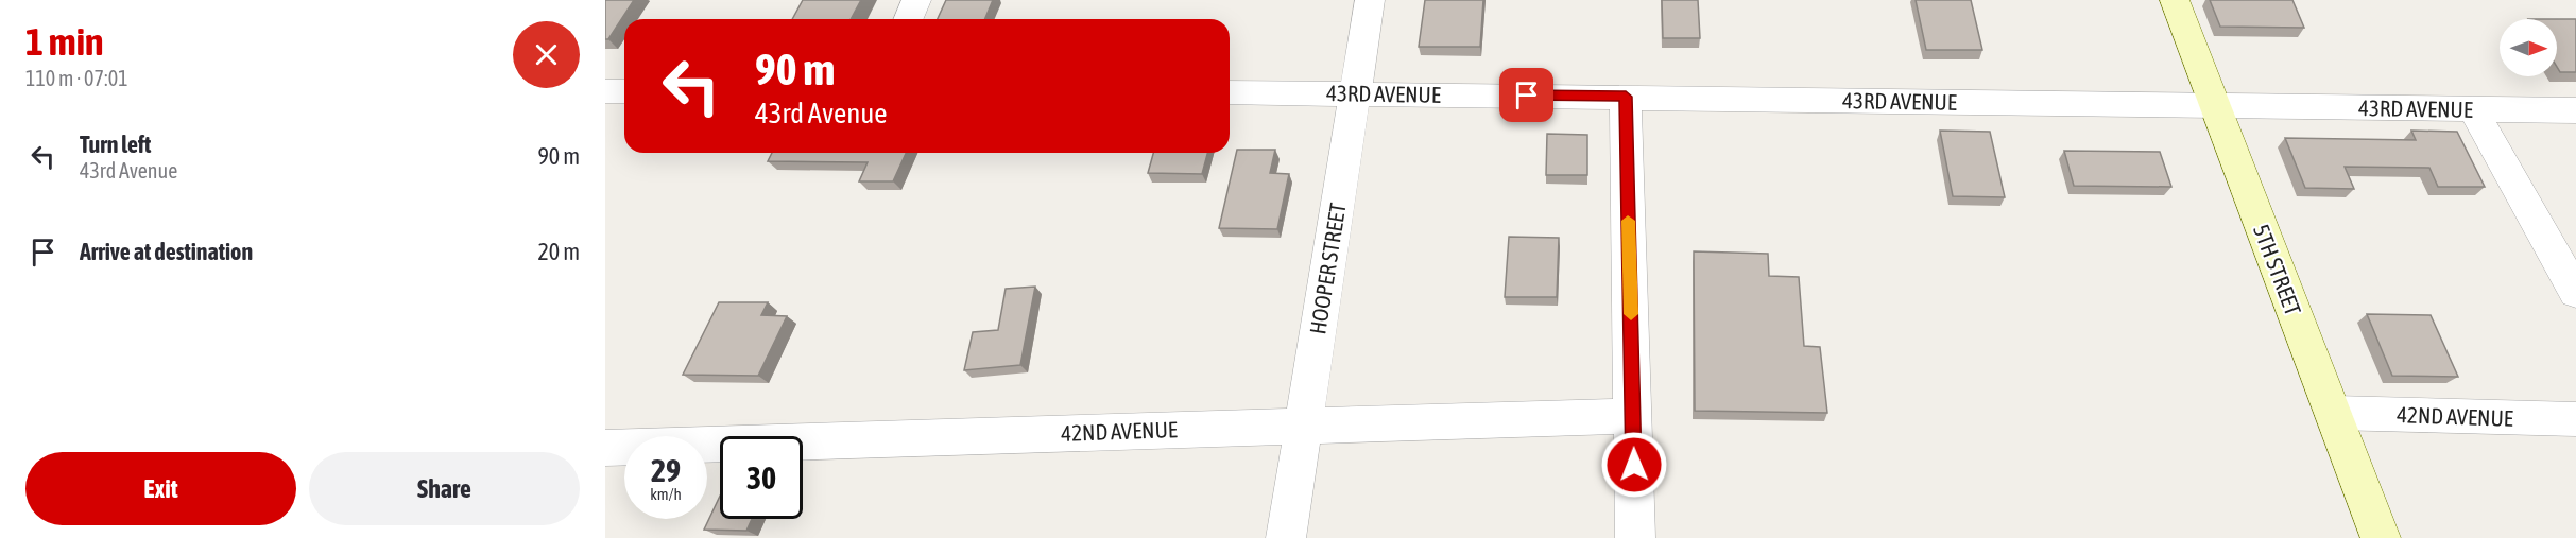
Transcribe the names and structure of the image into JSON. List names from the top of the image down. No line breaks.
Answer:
{"streets":{"street":["43RD AVENUE","HOOPER STREET","5TH STREET","42ND AVENUE"]},"crossings":[["43RD AVENUE","HOOPER STREET"],["43RD AVENUE","5TH STREET"],["HOOPER STREET","42ND AVENUE"],["5TH STREET","42ND AVENUE"]],"north":"right","page":{"heading":["1 min","110 m · 07:01"],"turn":["90 m","43rd Avenue"],"list":[{"name":"Turn left","note":"43rd Avenue","value":"90 m"},{"name":"Arrive at destination","value":"20 m"}],"speed":"29 km/h","limit":"30","buttons":["Exit","Share"]}}
